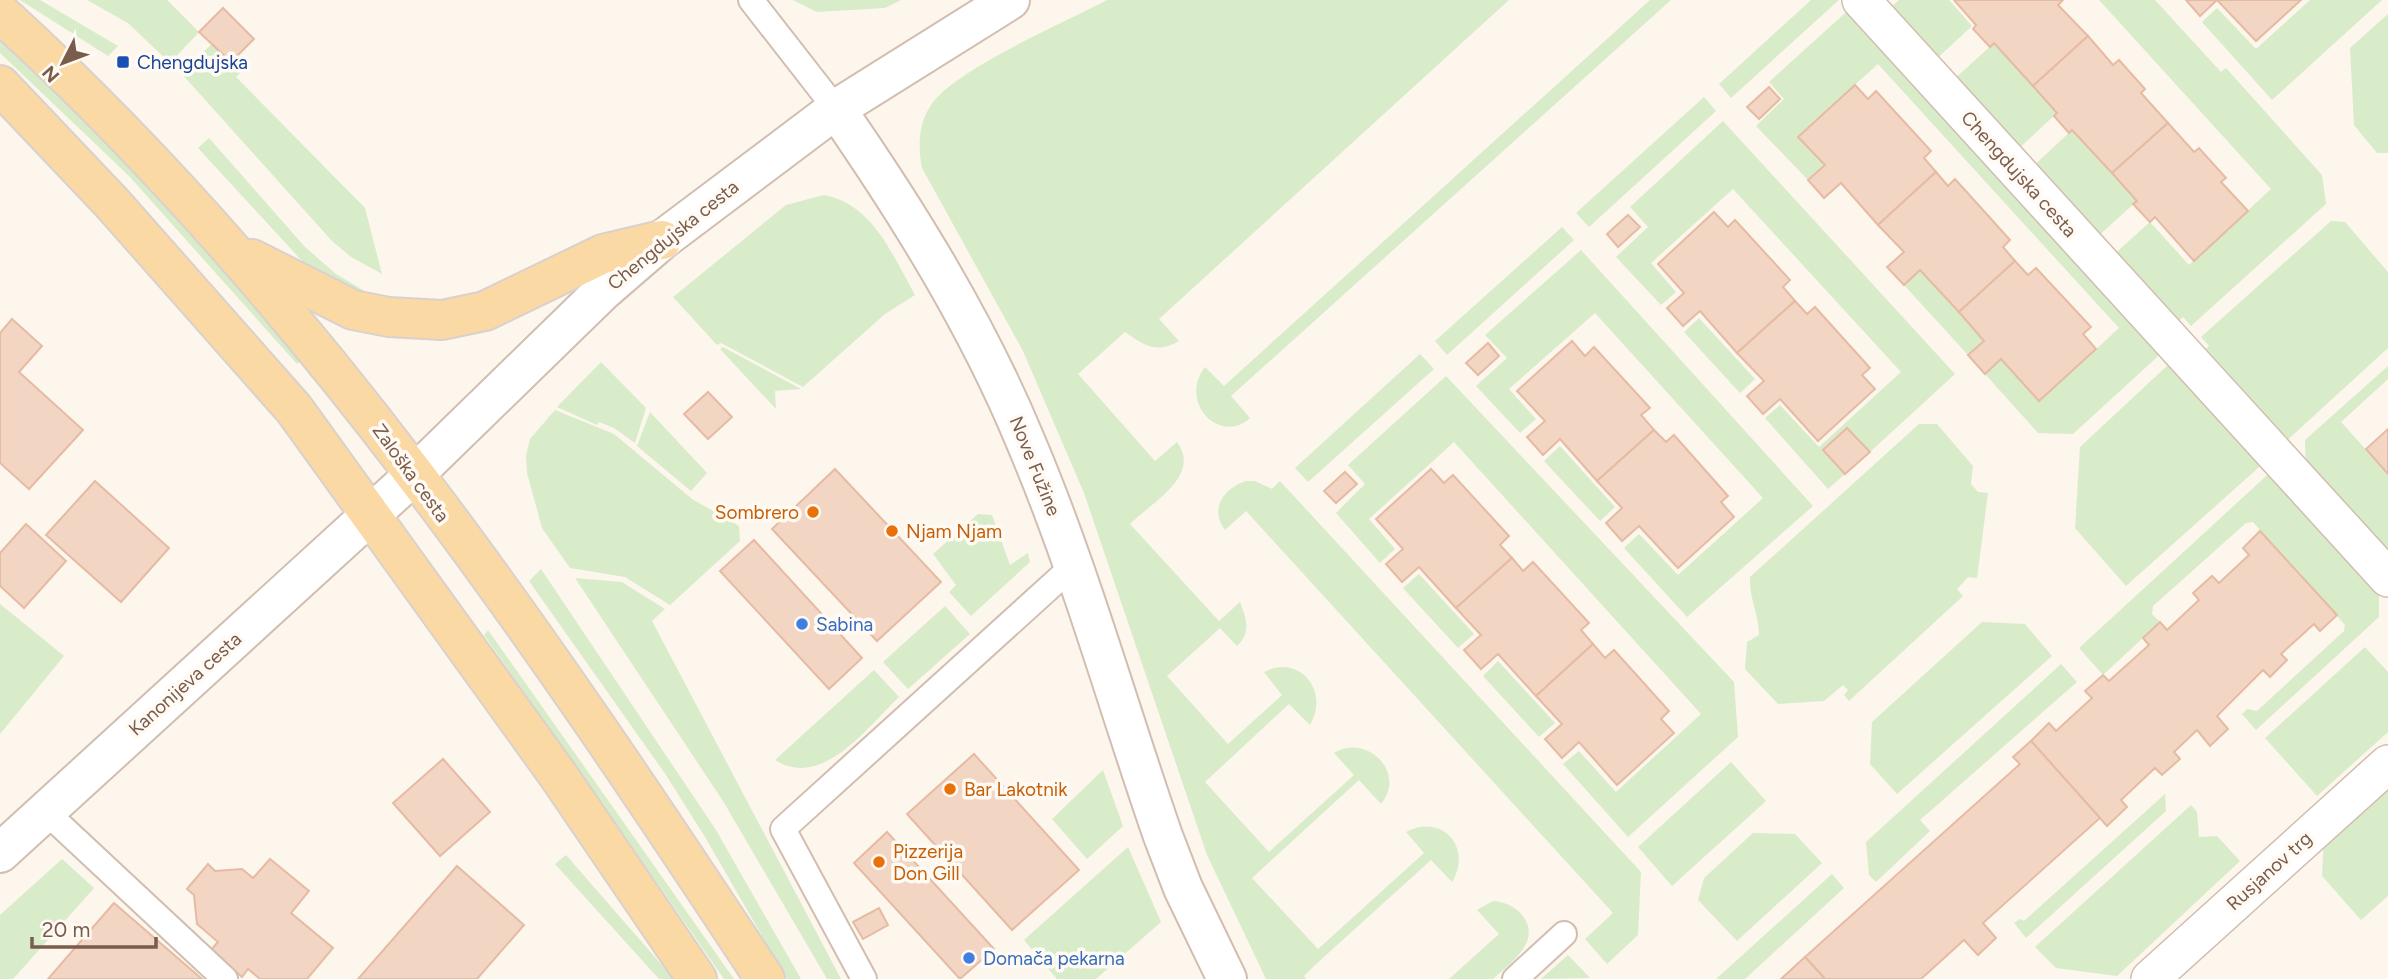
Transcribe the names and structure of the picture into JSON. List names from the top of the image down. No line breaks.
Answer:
{"streets":{"main road":["Zaloška cesta"],"street":["Chengdujska cesta","Nove Fužine","Kanonijeva cesta","Rusjanov trg"]},"crossings":[["Chengdujska cesta","Nove Fužine"],["Chengdujska cesta","Zaloška cesta"],["Chengdujska cesta","Kanonijeva cesta"]],"places":{"transit":["Chengdujska"],"other":["Sombrero","Njam Njam","Sabina","Bar Lakotnik","Pizzerija Don Gill","Domača pekarna"]},"scale_bar":"20 m","north":"bottom left"}
